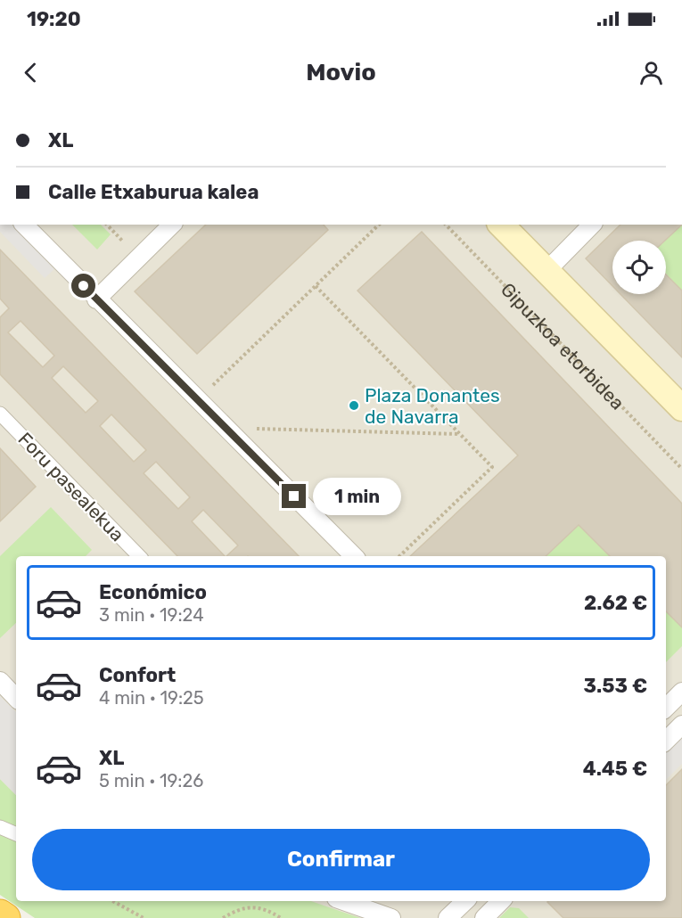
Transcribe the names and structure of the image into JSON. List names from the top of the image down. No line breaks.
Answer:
{"streets":{"main road":["Gipuzkoa etorbidea"],"street":["Foru pasealekua"]},"places":["Plaza Donantes de Navarra"],"page":{"status":"19:20","header":"Movio","banner":["XL","Calle Etxaburua kalea"],"bubble":"1 min","list":[{"name":"Económico","note":"3 min · 19:24","value":"2.62 €"},{"name":"Confort","note":"4 min · 19:25","value":"3.53 €"},{"name":"XL","note":"5 min · 19:26","value":"4.45 €"}],"buttons":"Confirmar"}}
